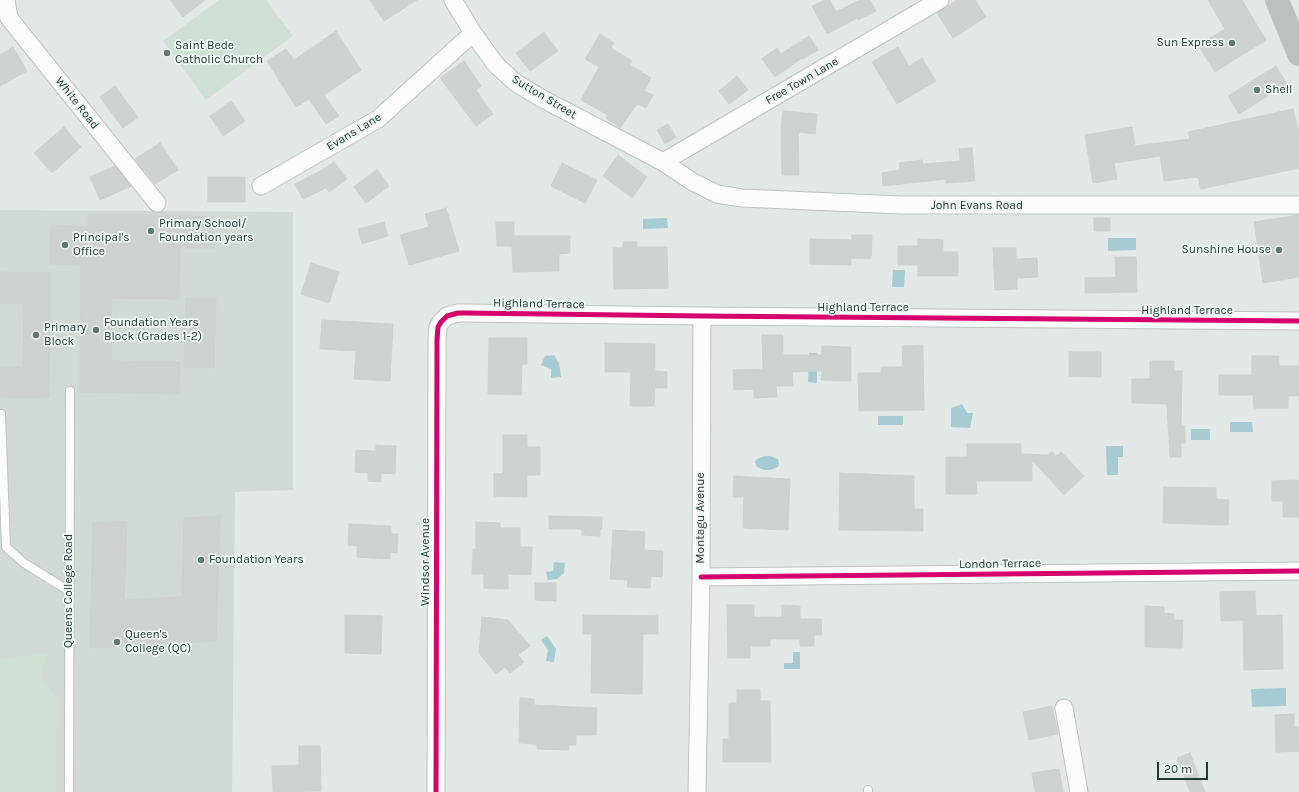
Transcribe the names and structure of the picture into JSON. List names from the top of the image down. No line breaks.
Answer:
{"streets":{"street":["Free Town Lane","Sutton Street","White Road","Evans Lane","John Evans Road","Highland Terrace","Montagu Avenue","Windsor Avenue","London Terrace"],"lane":["Queens College Road"]},"crossings":[["Free Town Lane","Sutton Street"],["Free Town Lane","John Evans Road"],["Sutton Street","Evans Lane"],["Sutton Street","John Evans Road"],["Highland Terrace","Montagu Avenue"],["Highland Terrace","Windsor Avenue"],["Montagu Avenue","London Terrace"]],"places":["Sun Express","Saint Bede Catholic Church","Shell","Primary School/ Foundation years","Principal's Office","Sunshine House","Foundation Years Block (Grades 1-2)","Primary Block","Foundation Years","Queen's College (QC)"],"scale_bar":"20 m"}
